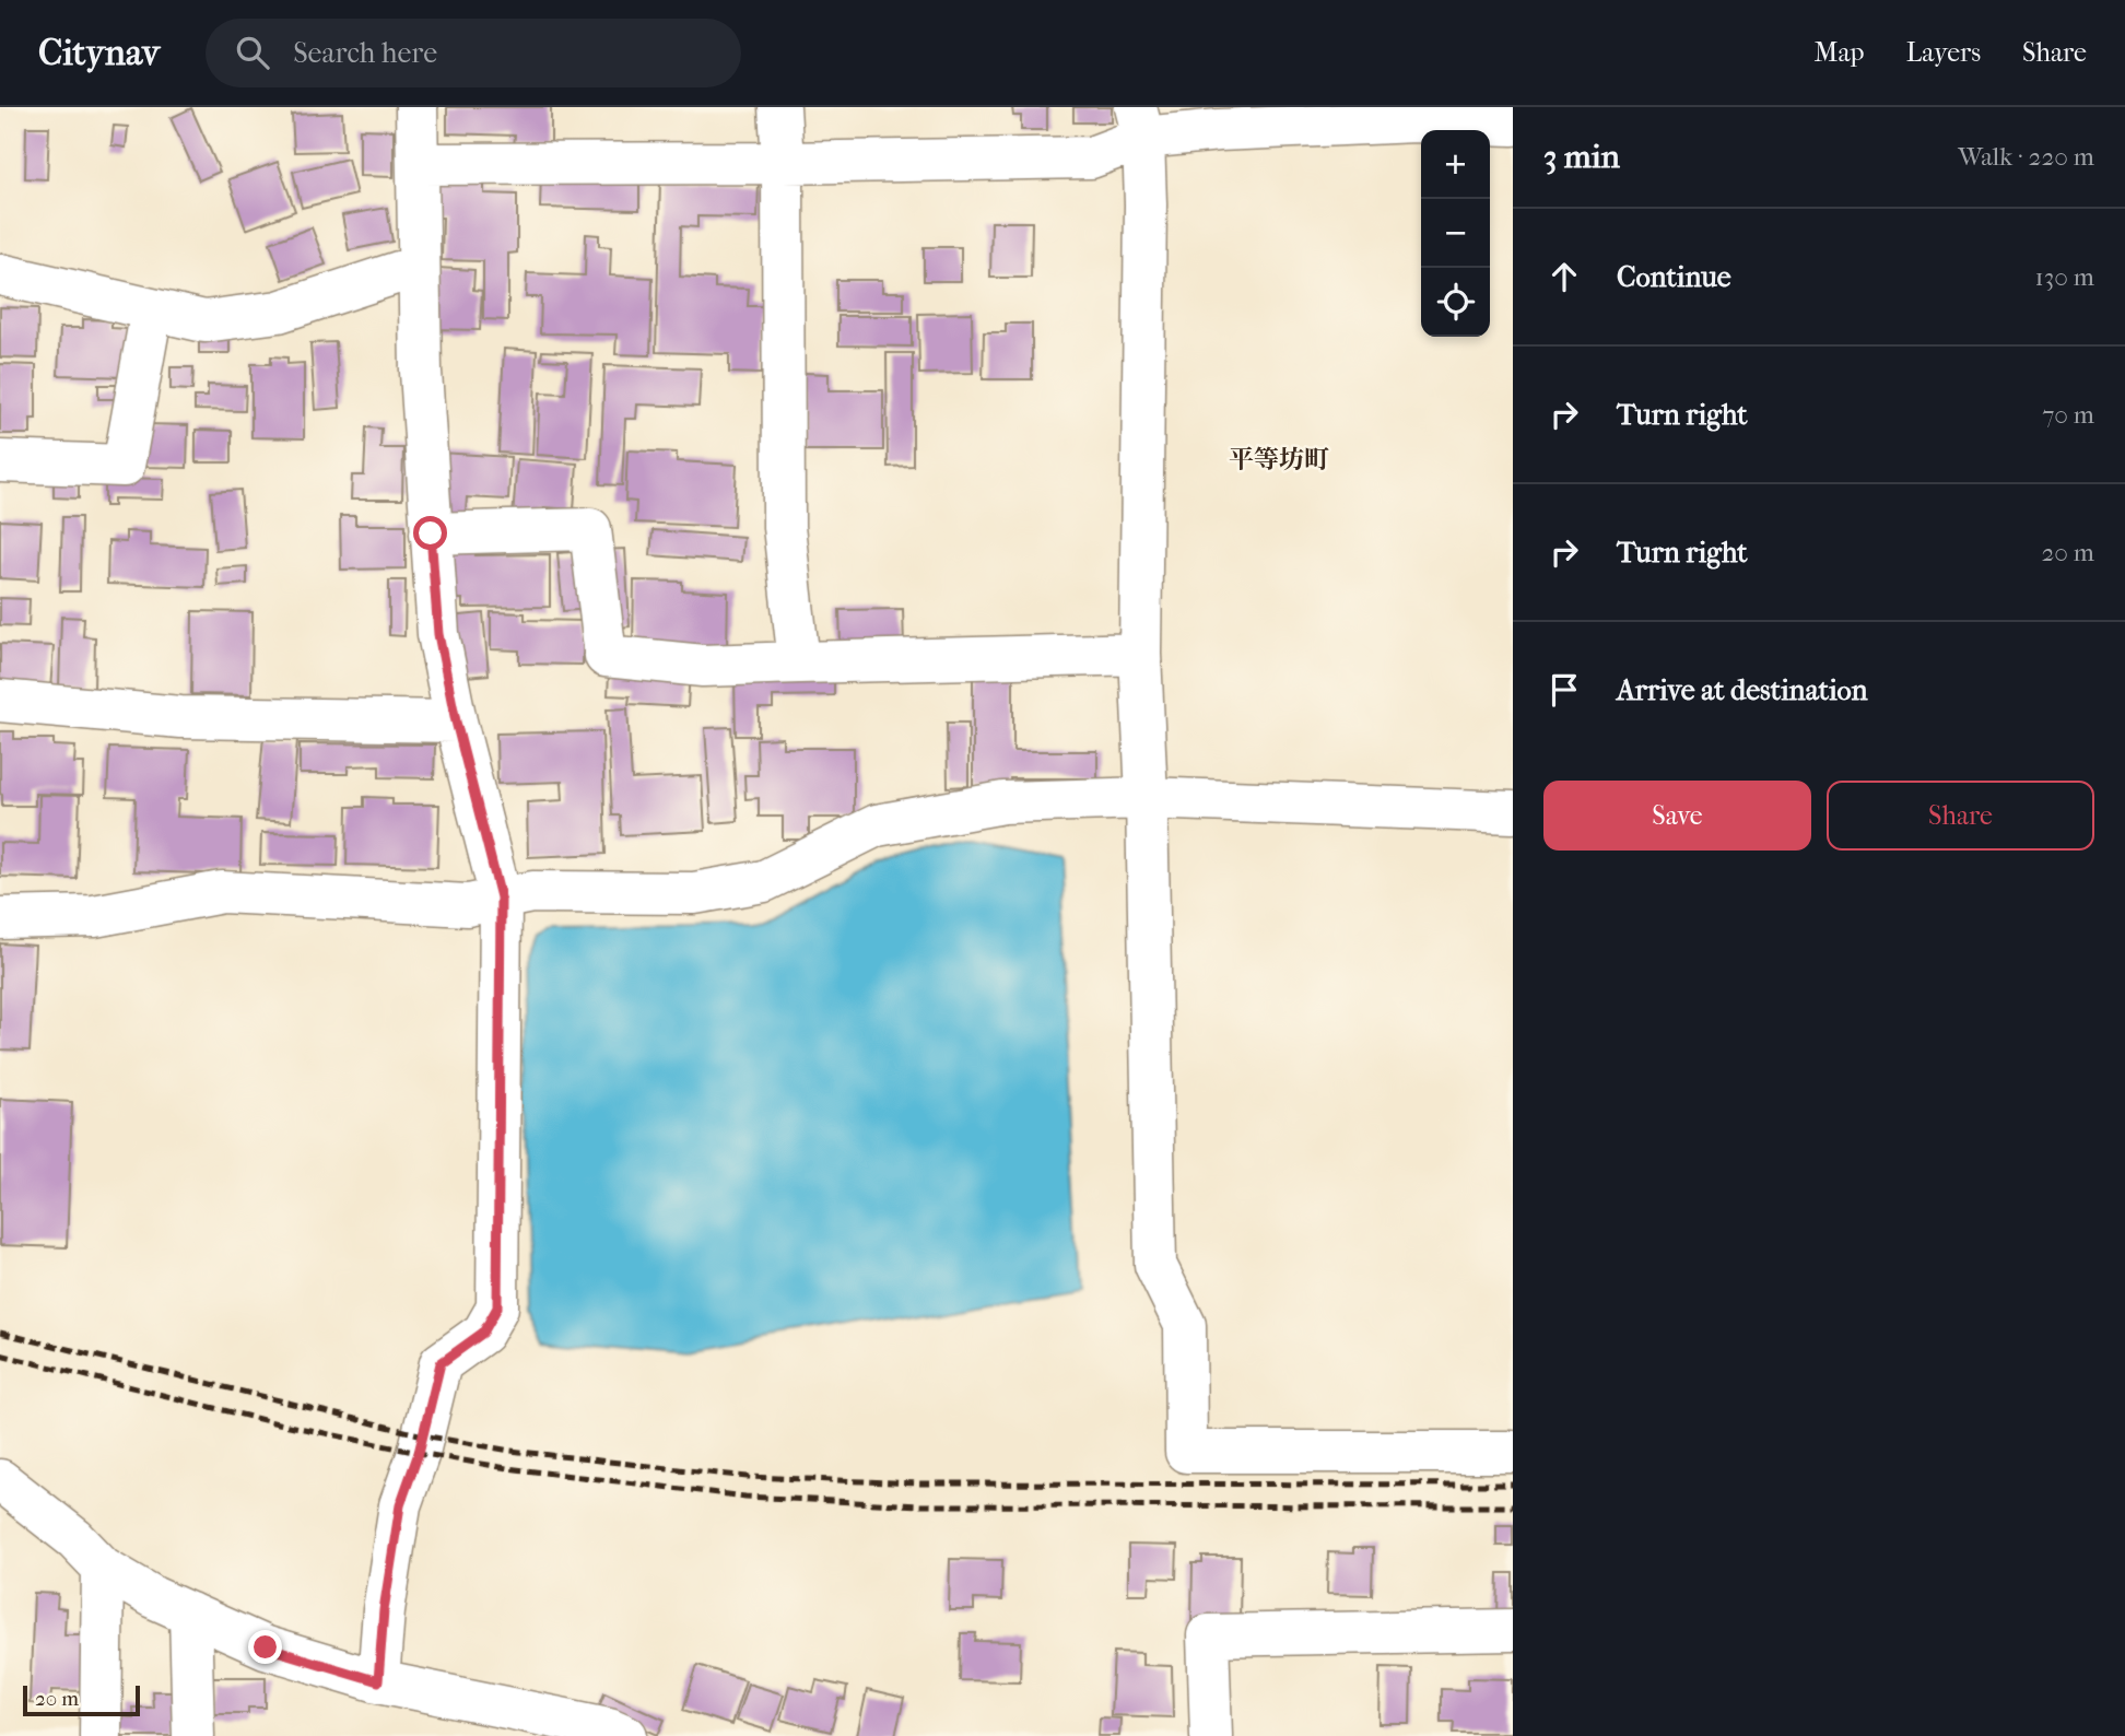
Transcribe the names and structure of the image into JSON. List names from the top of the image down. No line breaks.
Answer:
{"districts":["平等坊町"],"scale_bar":"20 m","page":{"header":"Citynav","search":"Search here","nav":["Map","Layers","Share"],"heading":["3 min","Walk · 220 m"],"map_buttons":["+","−"],"list":[["Continue","130 m"],["Turn right","70 m"],["Turn right","20 m"],"Arrive at destination"],"buttons":["Save","Share"],"scale":"20 m"}}
